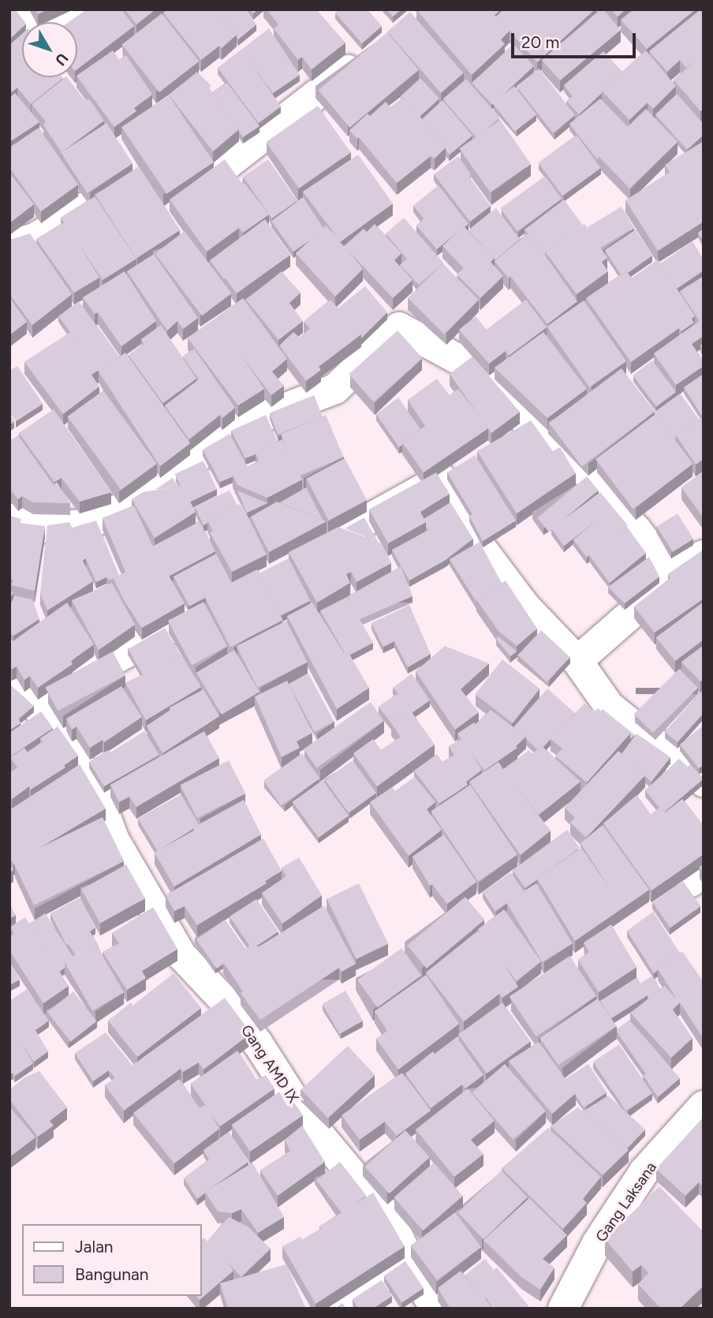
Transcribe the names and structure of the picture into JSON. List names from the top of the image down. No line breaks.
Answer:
{"streets":{"street":["Gang AMD IX","Gang Laksana"]},"legend":["Jalan","Bangunan"],"scale_bar":"20 m","north":"bottom right"}
